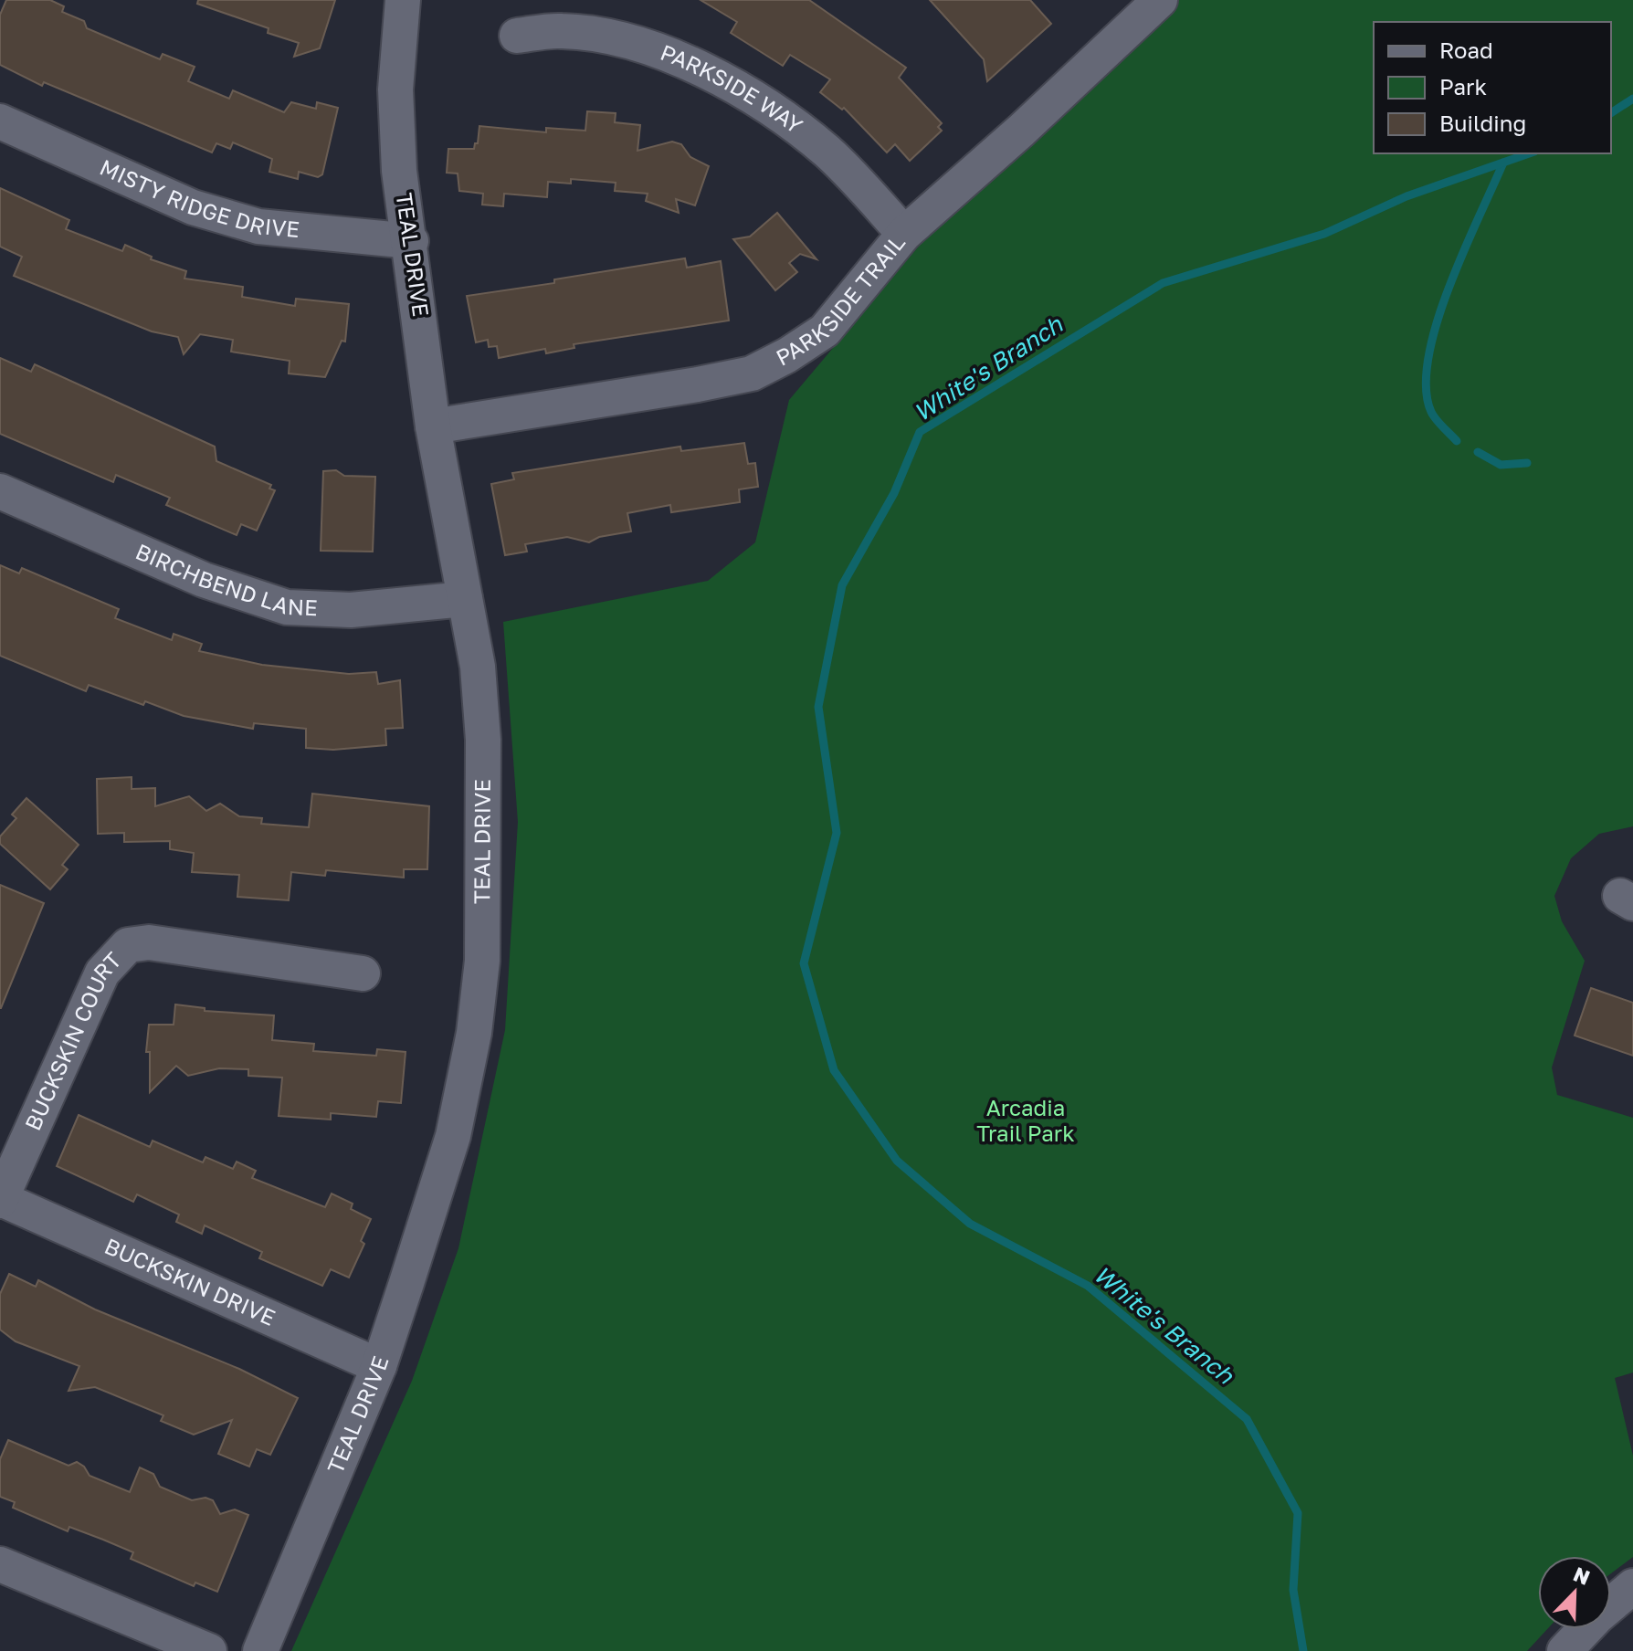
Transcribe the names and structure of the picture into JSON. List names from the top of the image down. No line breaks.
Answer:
{"streets":{"street":["PARKSIDE WAY","MISTY RIDGE DRIVE","TEAL DRIVE","PARKSIDE TRAIL","BIRCHBEND LANE","BUCKSKIN COURT","BUCKSKIN DRIVE"]},"crossings":[["PARKSIDE WAY","PARKSIDE TRAIL"],["MISTY RIDGE DRIVE","TEAL DRIVE"],["TEAL DRIVE","PARKSIDE TRAIL"],["TEAL DRIVE","BIRCHBEND LANE"],["TEAL DRIVE","BUCKSKIN DRIVE"],["BUCKSKIN COURT","BUCKSKIN DRIVE"]],"water":["White's Branch"],"parks":["Arcadia Trail Park"],"legend":["Road","Park","Building"],"north":"top right"}
